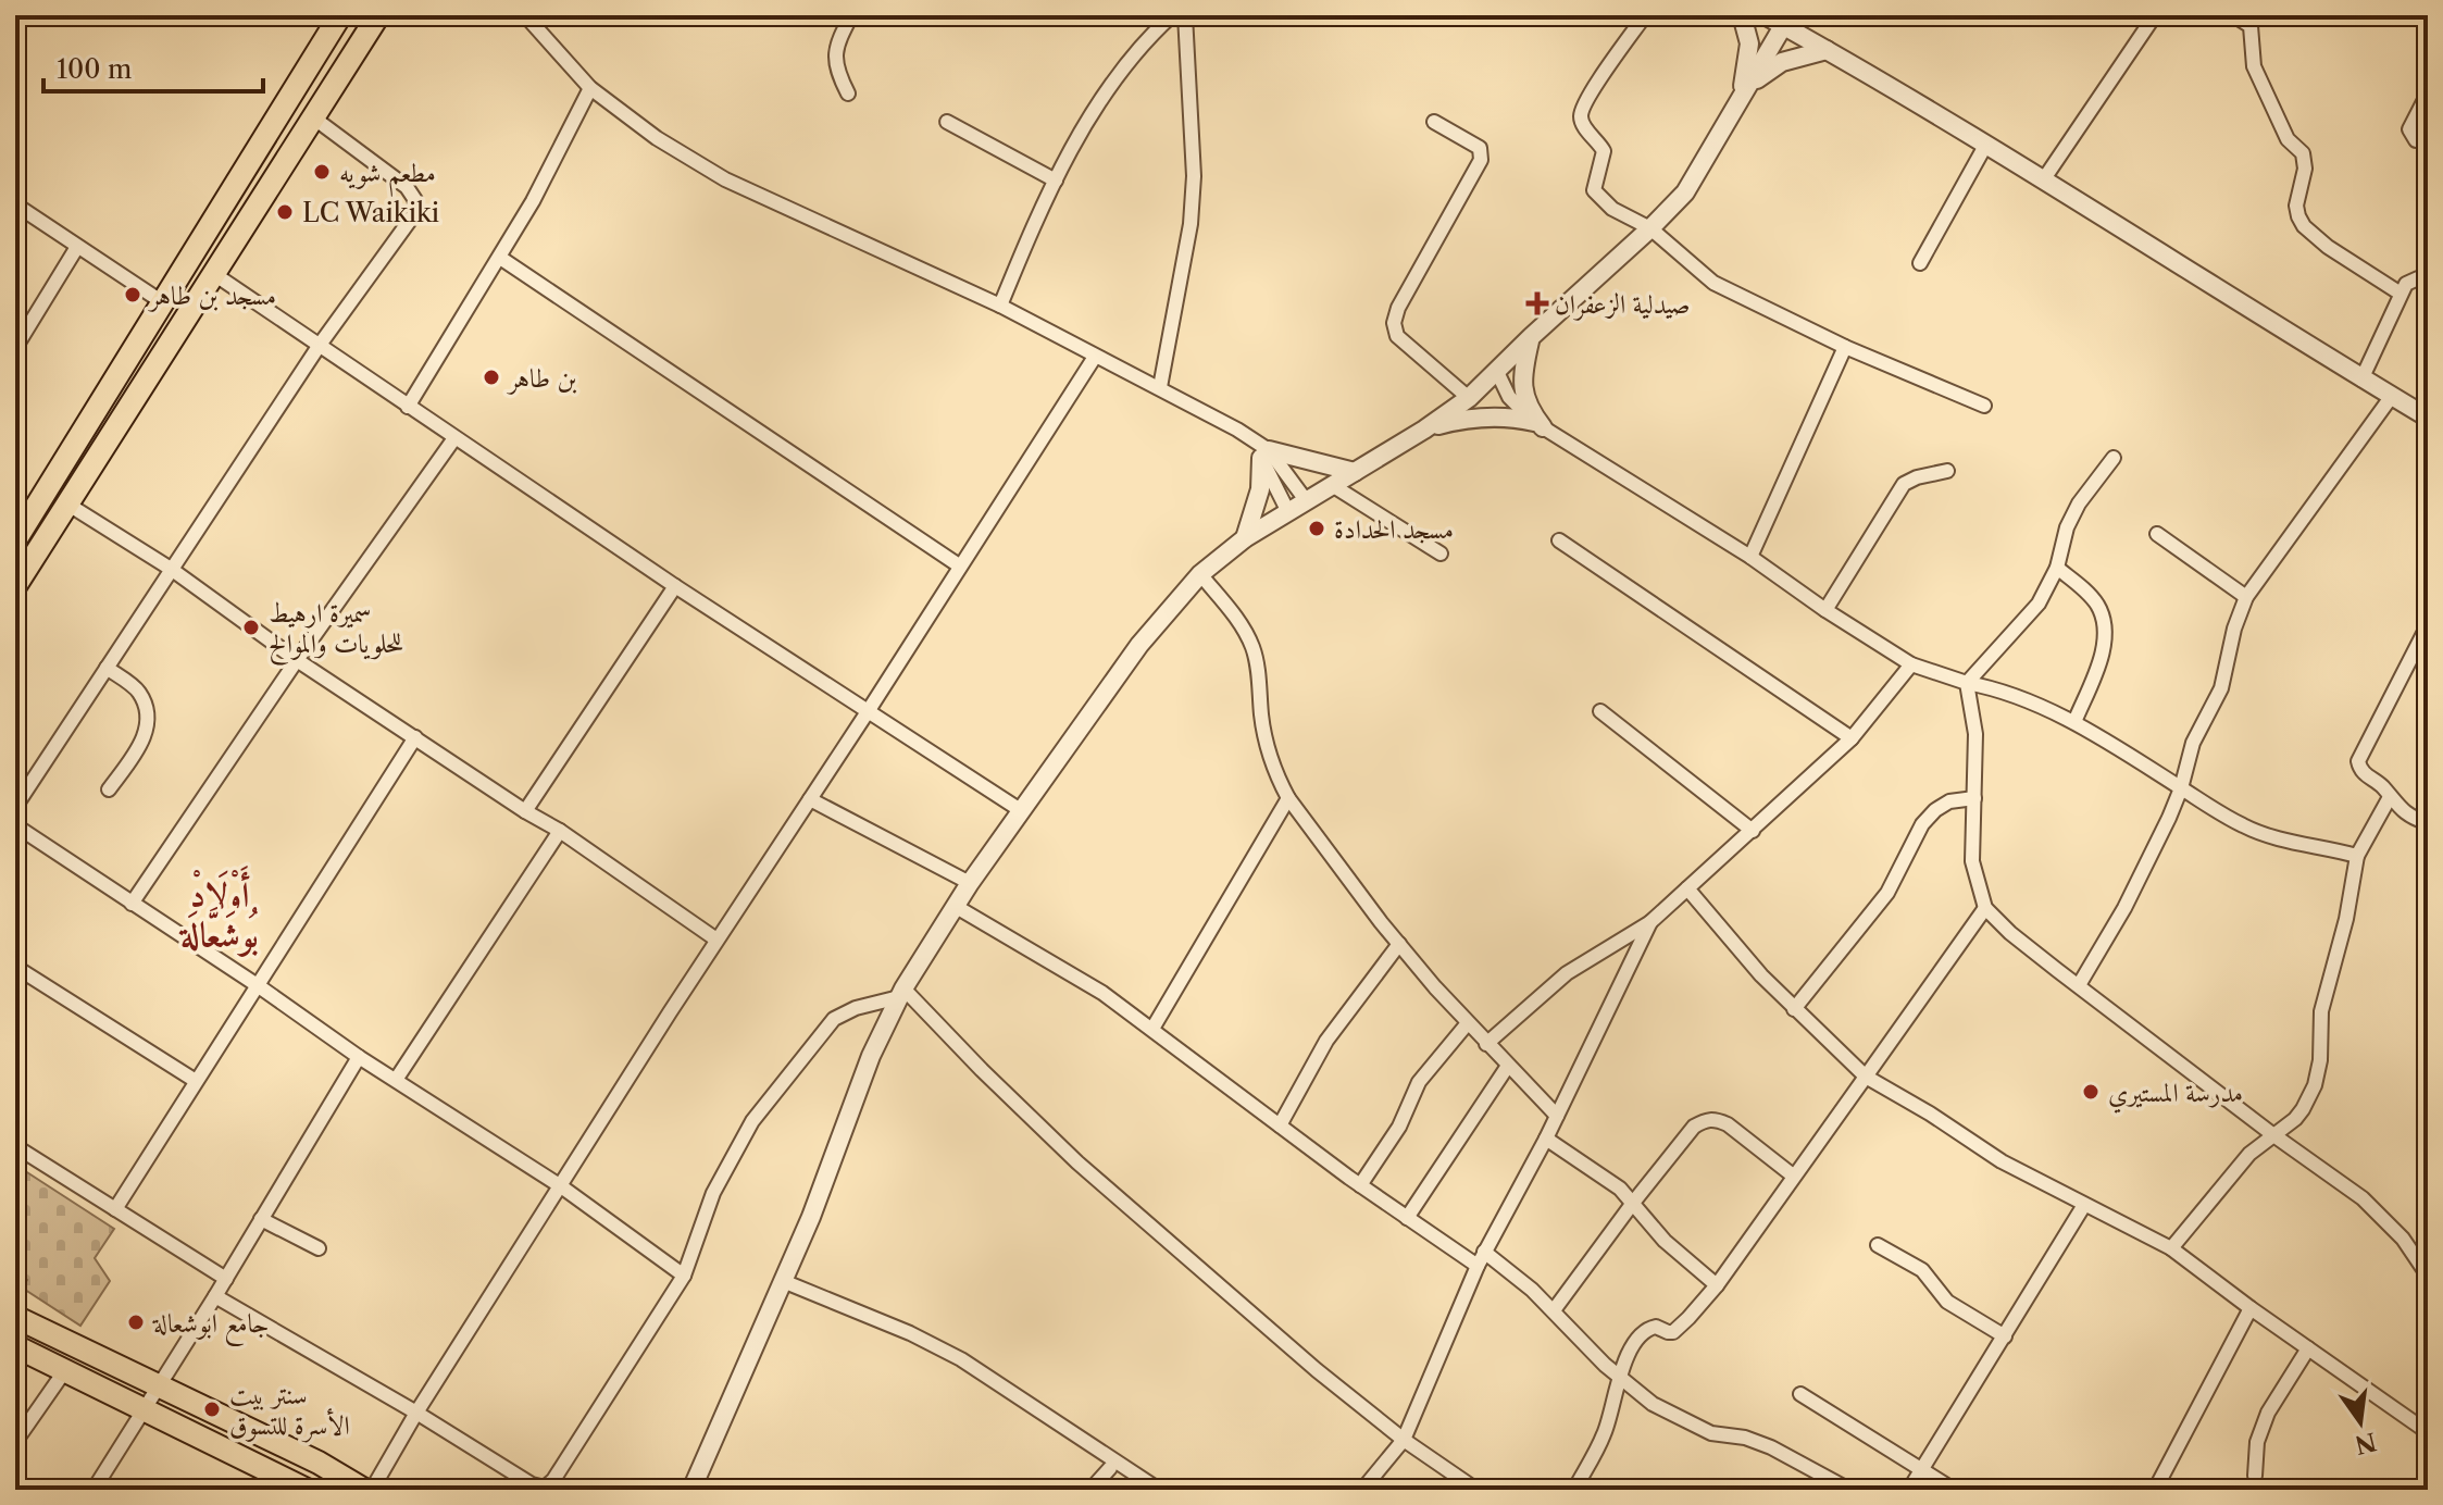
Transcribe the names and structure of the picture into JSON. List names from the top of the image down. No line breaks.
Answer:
{"districts":["أَوْلَادْ بُوشَعَّالَة"],"places":{"other":["مطعم شويه","LC Waikiki","مسجد بن طاهر","بن طاهر","مسجد الحدادة","سميرة ارهيط للحلويات والموالح","مدرسة المستيري","جامع ابوشعالة","سنتر بيت الأسرة للتسوق"],"health":["صيدلية الزعفران"]},"scale_bar":"100 m","north":"bottom"}
